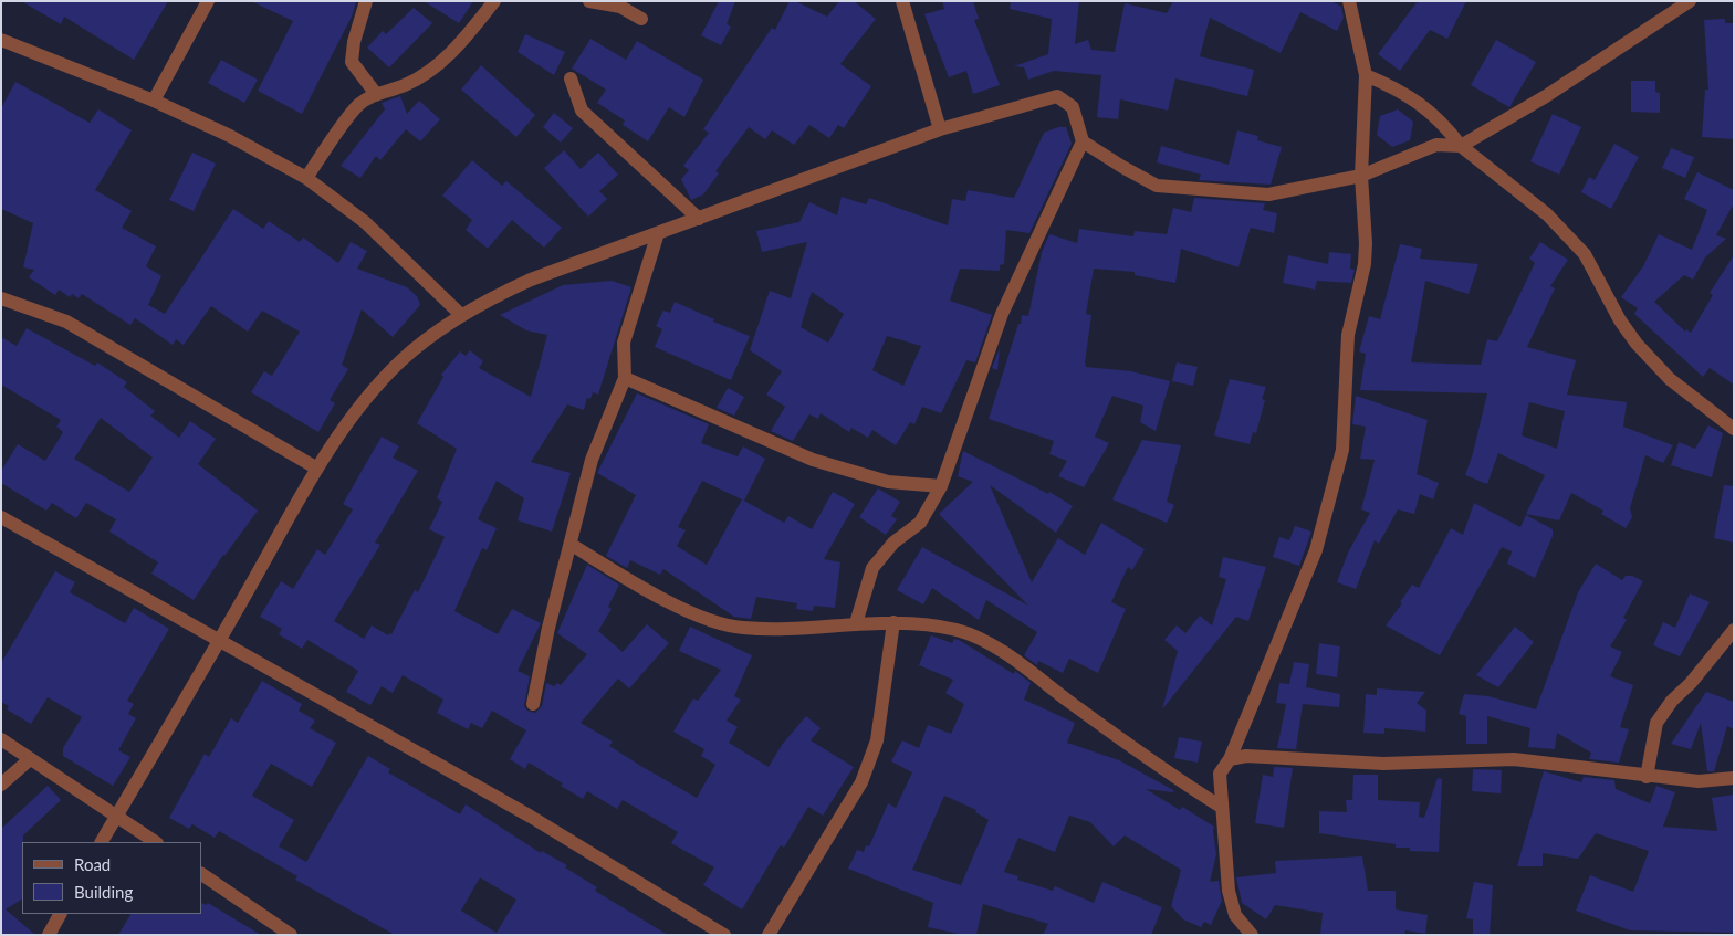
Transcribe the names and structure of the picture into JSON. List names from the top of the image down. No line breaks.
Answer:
{"legend":["Road","Building"]}
